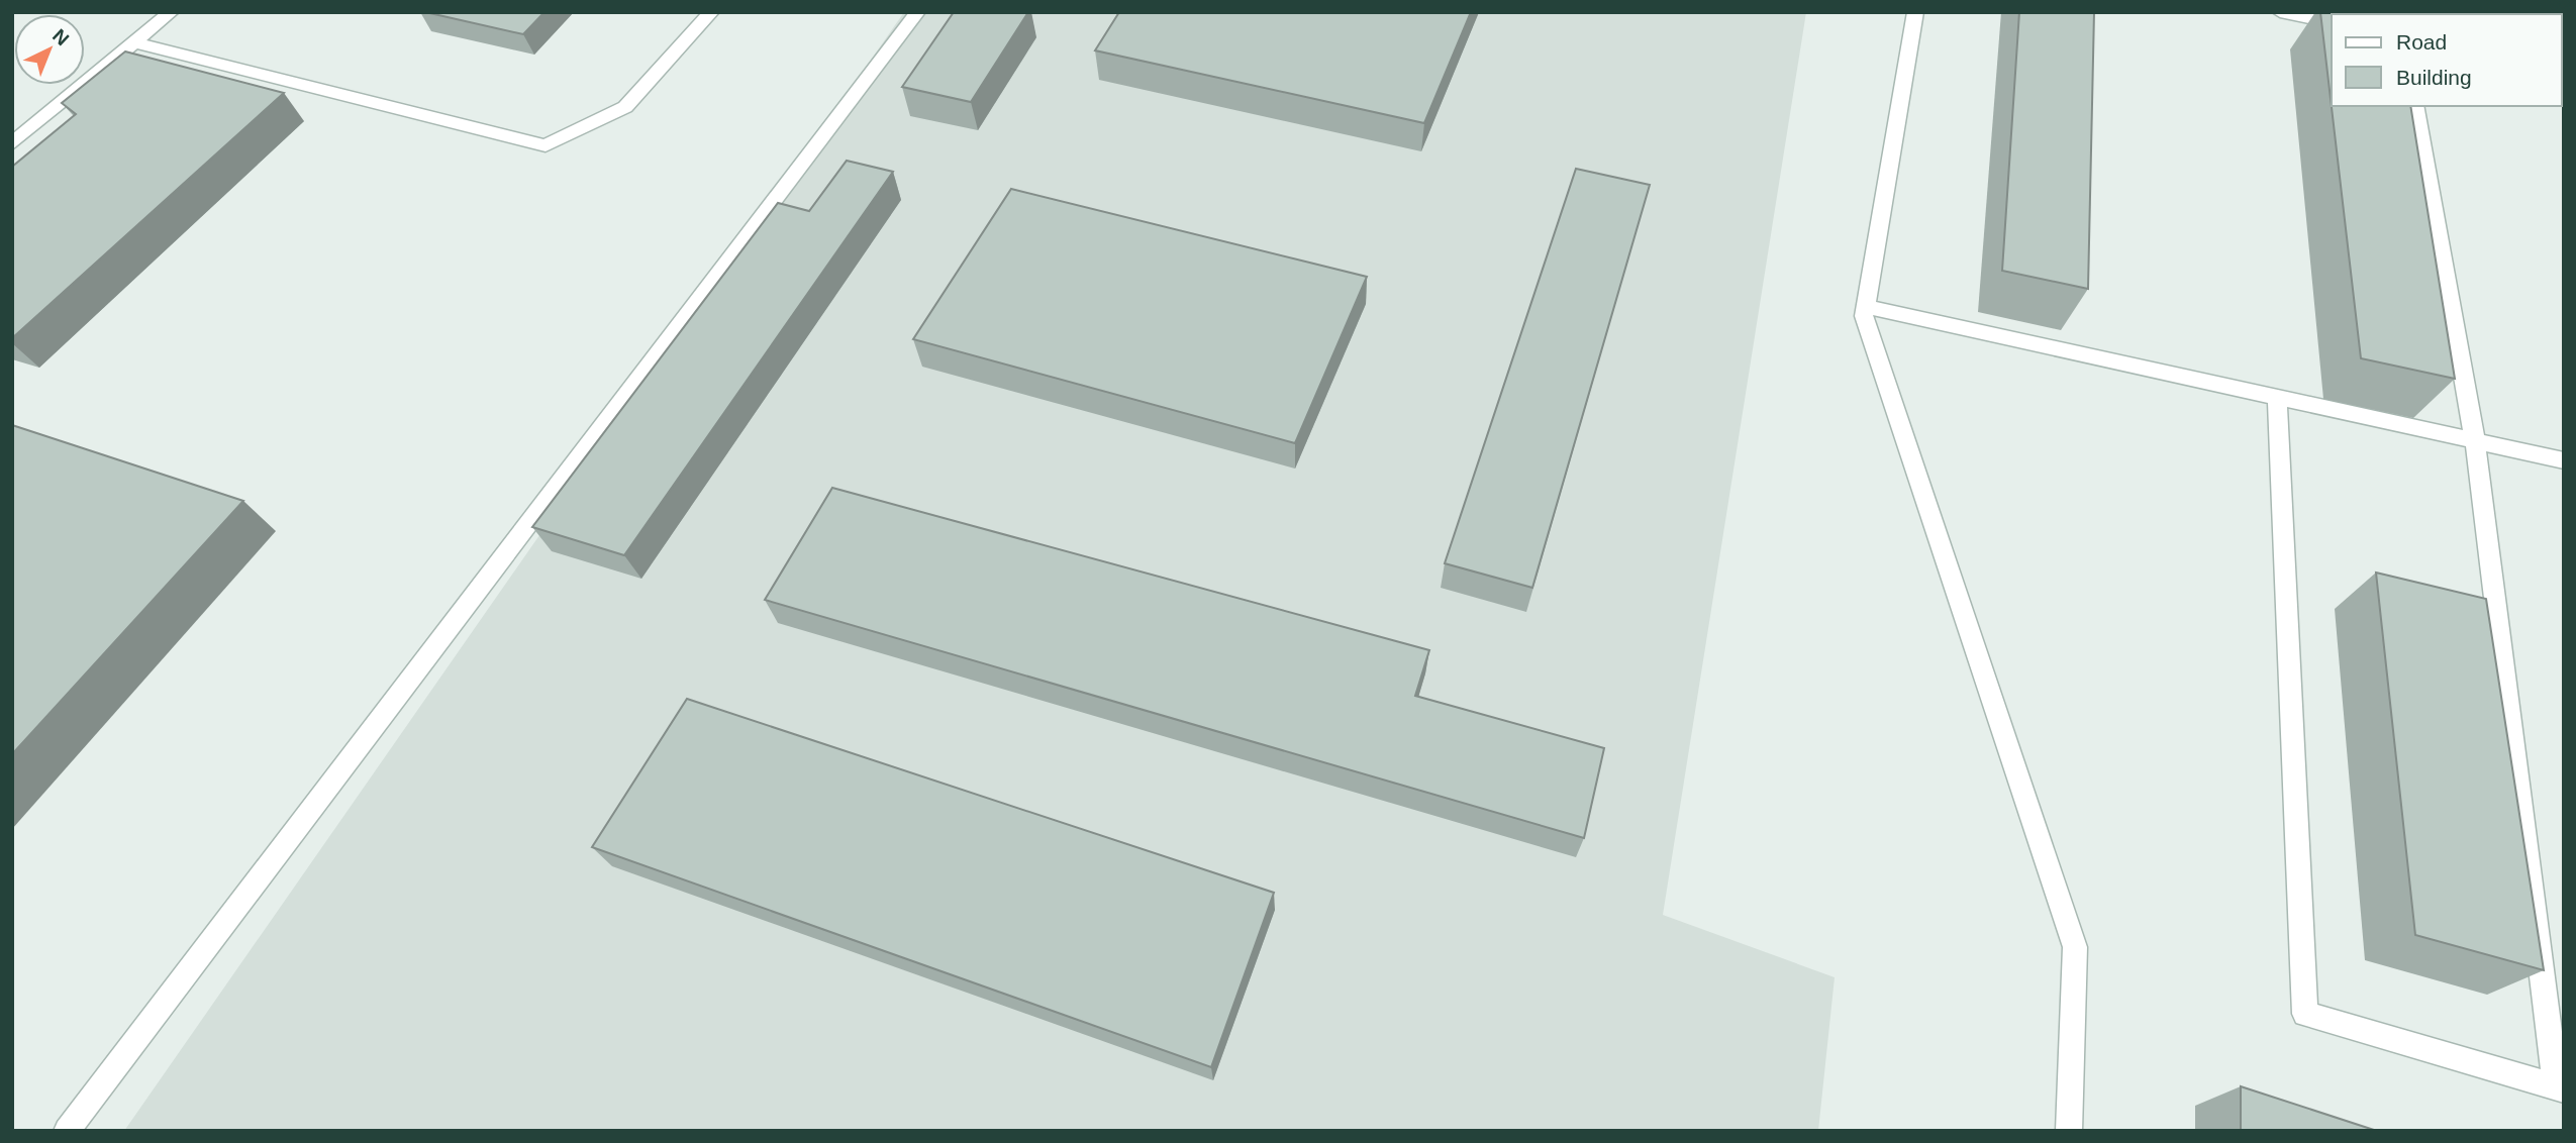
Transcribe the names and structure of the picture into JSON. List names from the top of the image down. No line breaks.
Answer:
{"legend":["Road","Building"],"north":"top right"}
